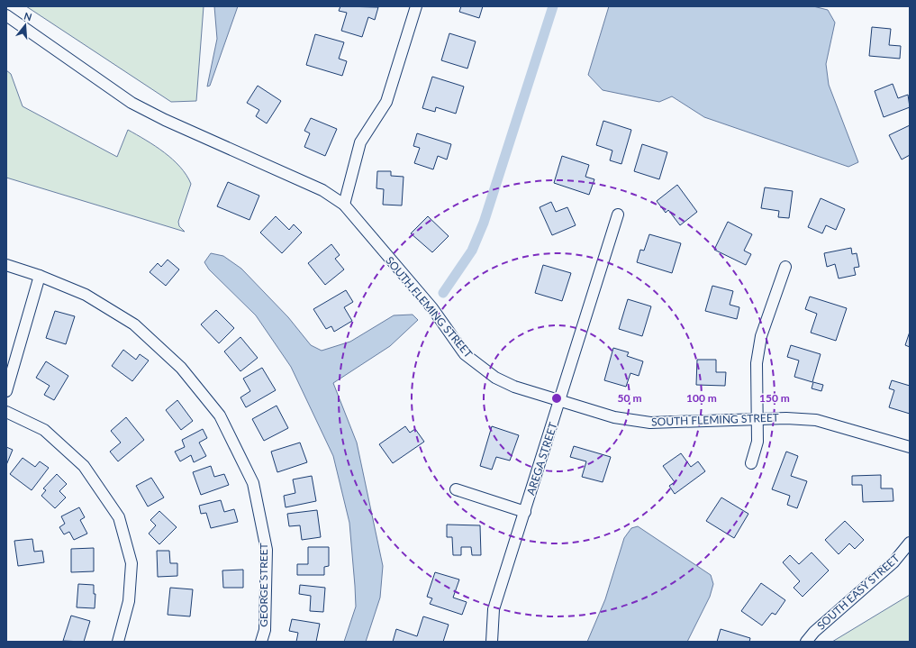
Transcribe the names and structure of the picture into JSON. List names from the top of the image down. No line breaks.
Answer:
{"streets":{"street":["SOUTH FLEMING STREET","AREGA STREET","GEORGE STREET","SOUTH EASY STREET"]},"crossings":[["SOUTH FLEMING STREET","AREGA STREET"]],"north":"top","rings":["50 m","100 m","150 m"]}
